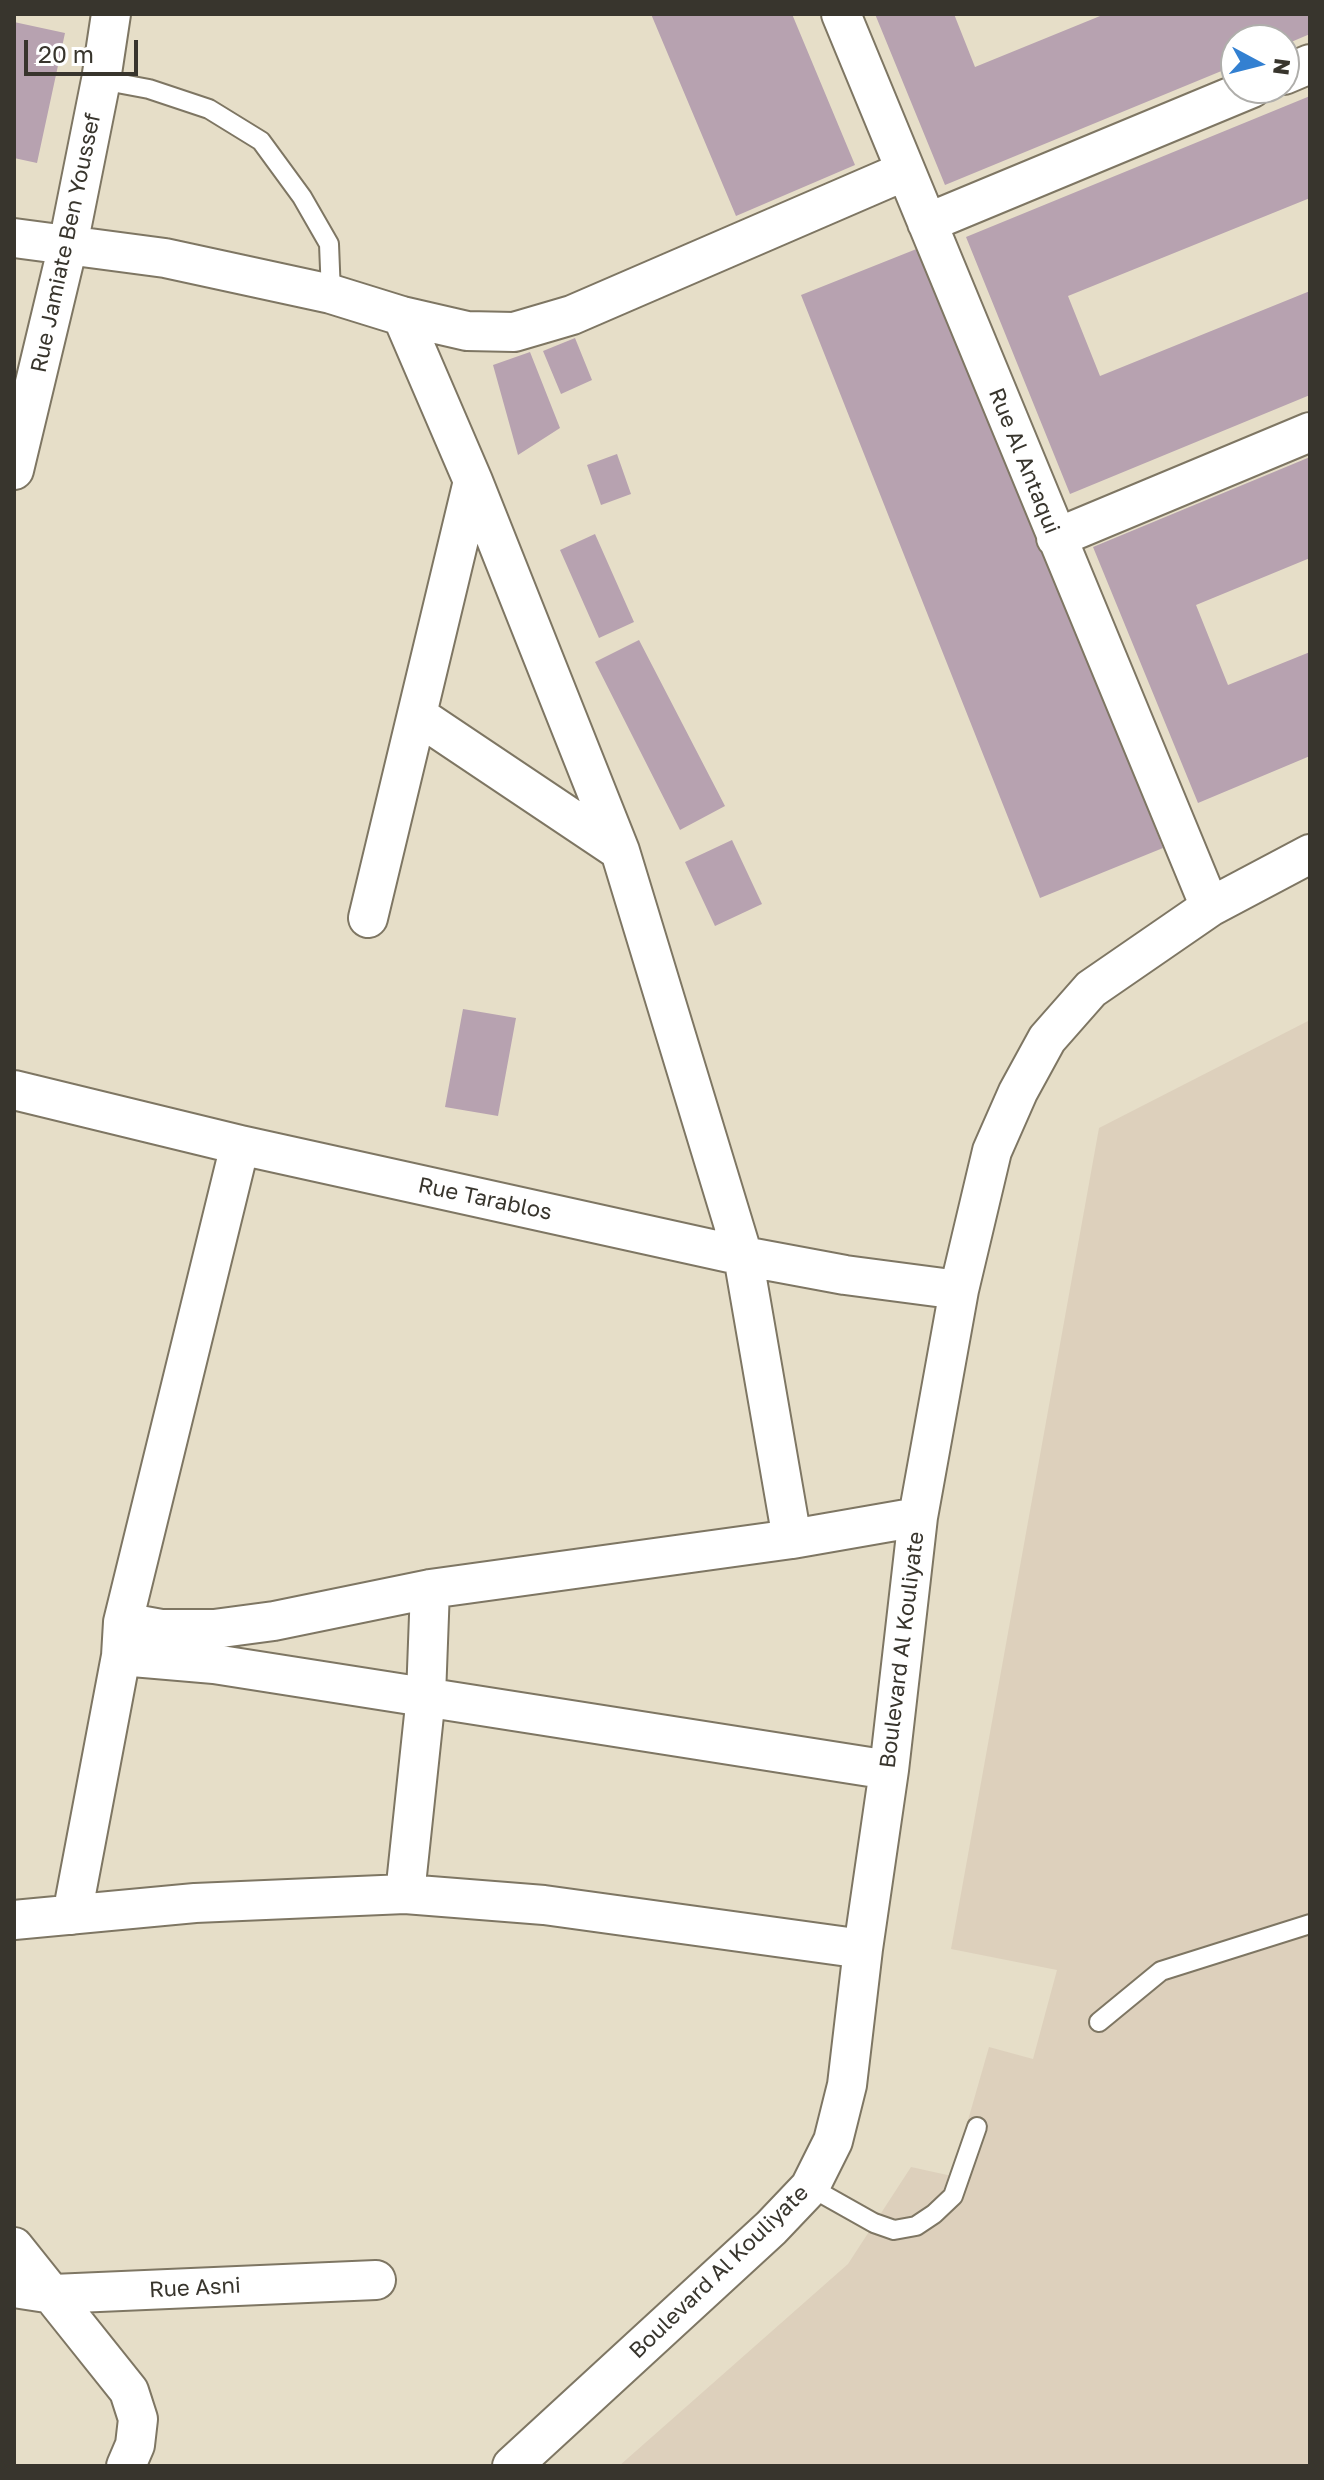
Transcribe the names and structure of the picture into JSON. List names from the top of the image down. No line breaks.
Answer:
{"streets":{"street":["Rue Jamiate Ben Youssef","Rue Al Antaqui","Rue Tarablos","Boulevard Al Kouliyate","Rue Asni"]},"crossings":[["Rue Al Antaqui","Boulevard Al Kouliyate"],["Rue Tarablos","Boulevard Al Kouliyate"]],"scale_bar":"20 m","north":"right"}
